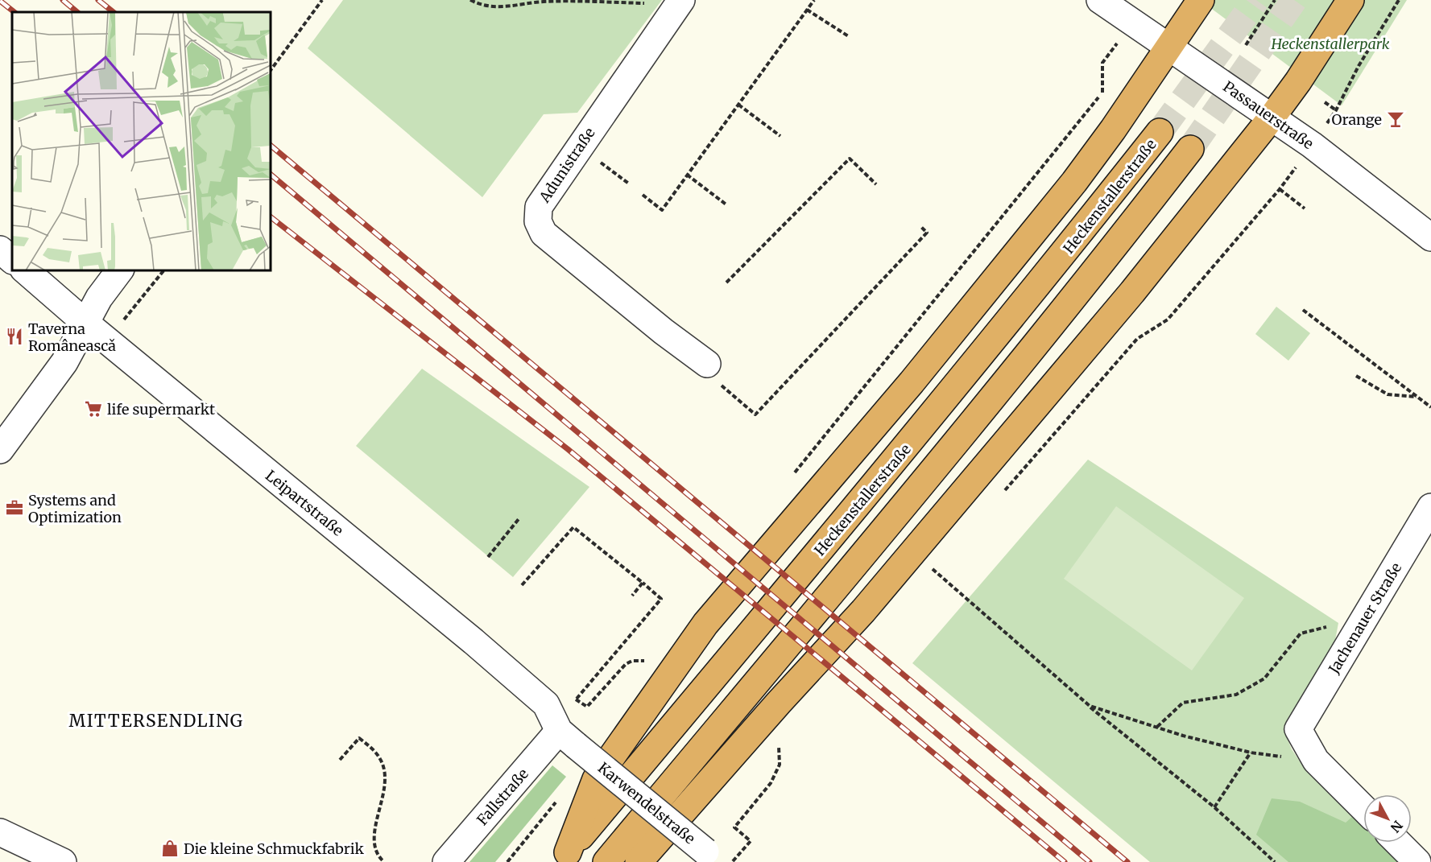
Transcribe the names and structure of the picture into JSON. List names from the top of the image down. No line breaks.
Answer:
{"streets":{"highway":["Heckenstallerstraße"],"street":["Passauerstraße","Adunistraße","Leipartstraße","Jachenauer Straße","Fallstraße","Karwendelstraße"]},"crossings":[["Leipartstraße","Fallstraße"],["Leipartstraße","Karwendelstraße"],["Fallstraße","Karwendelstraße"]],"districts":["MITTERSENDLING"],"parks":["Heckenstallerpark"],"places":{"bar":["Orange"],"restaurant":["Taverna Româneascǎ"],"supermarket":["life supermarkt"],"office":["Systems and Optimization"],"shop":["Die kleine Schmuckfabrik"]},"north":"bottom right"}
